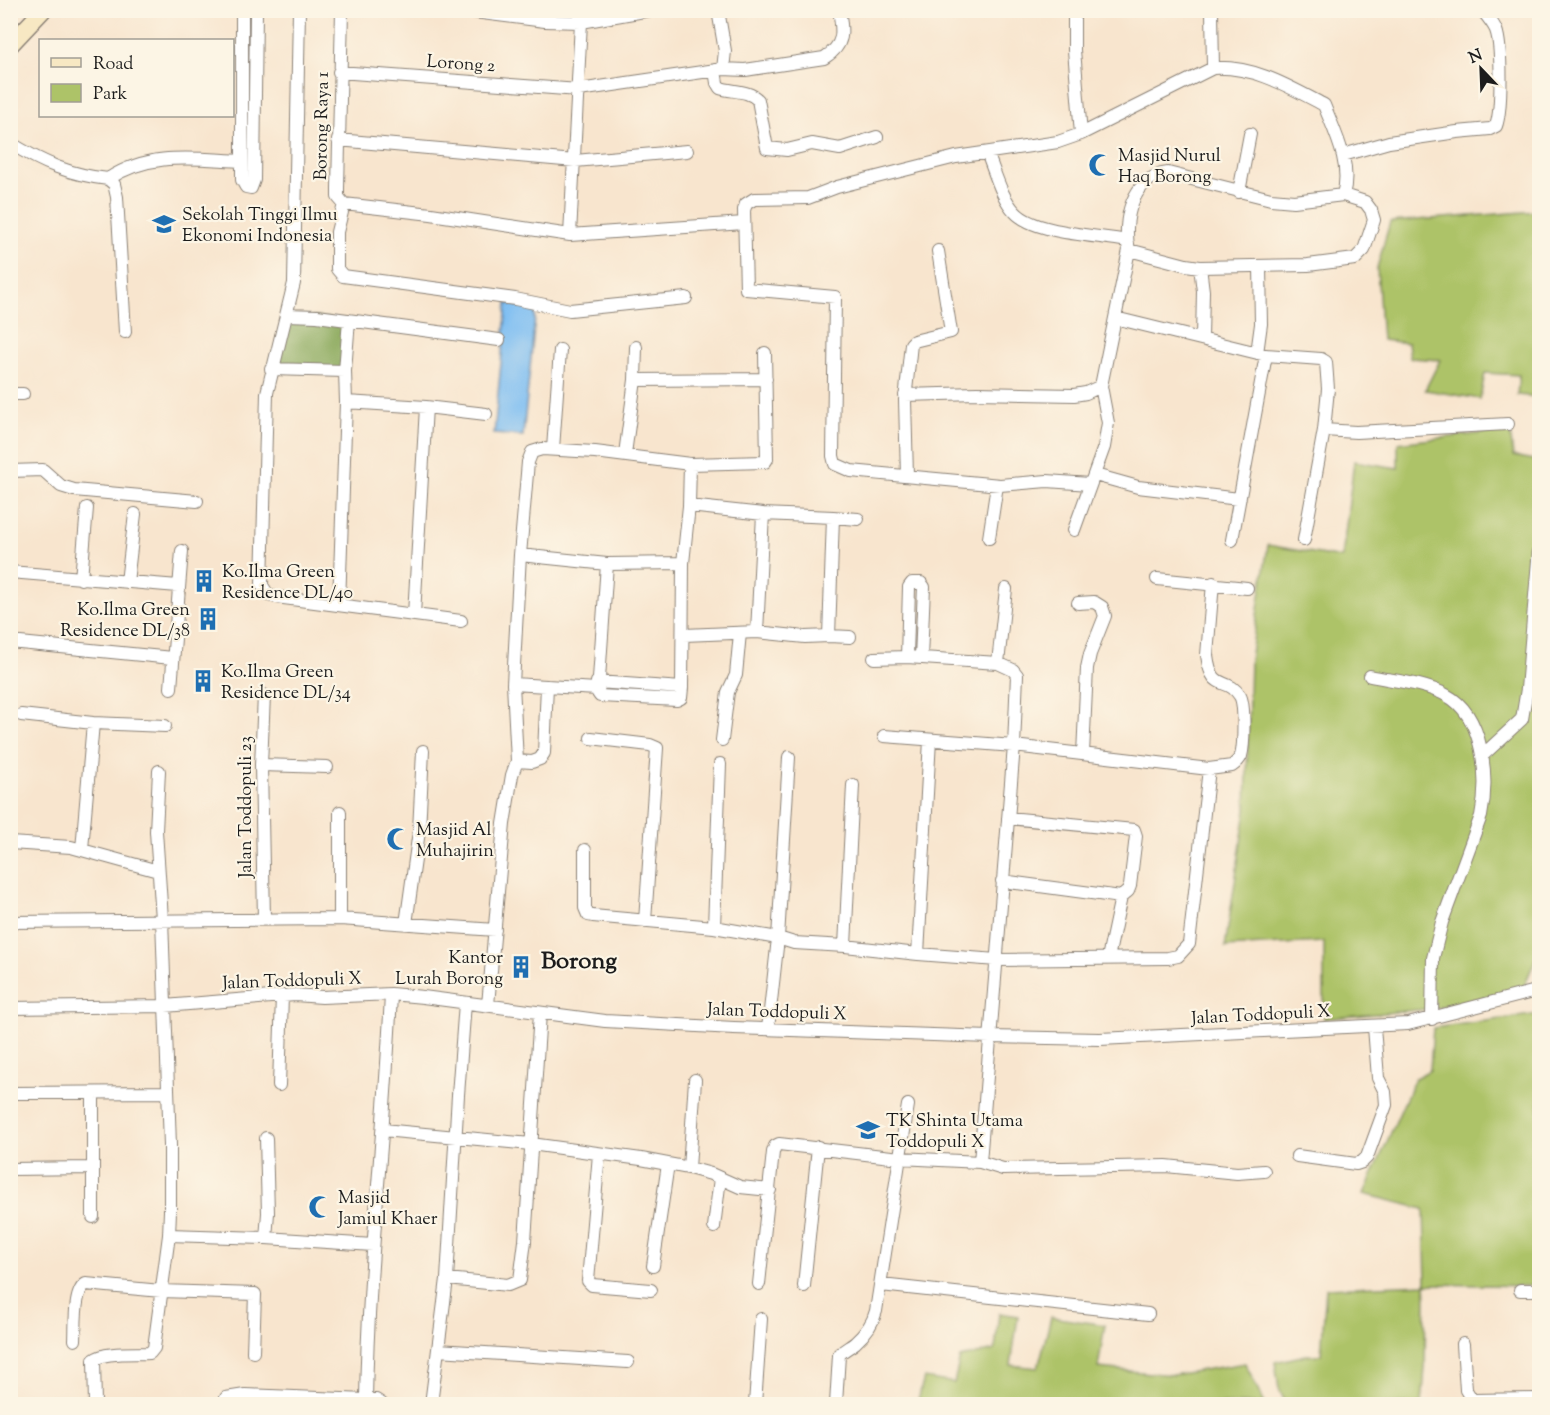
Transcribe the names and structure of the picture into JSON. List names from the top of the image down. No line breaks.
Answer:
{"streets":{"street":["Lorong 2","Borong Raya 1","Jalan Toddopuli 23","Jalan Toddopuli X"]},"crossings":[["Lorong 2","Borong Raya 1"]],"districts":["Borong"],"places":{"mosque":["Masjid Nurul Haq Borong","Masjid Al Muhajirin","Masjid Jamiul Khaer"],"school or university":["Sekolah Tinggi Ilmu Ekonomi Indonesia","TK Shinta Utama Toddopuli X"],"building":["Ko.Ilma Green Residence DL/40","Ko.Ilma Green Residence DL/38","Ko.Ilma Green Residence DL/34","Kantor Lurah Borong"]},"legend":["Road","Park"],"north":"top left"}
